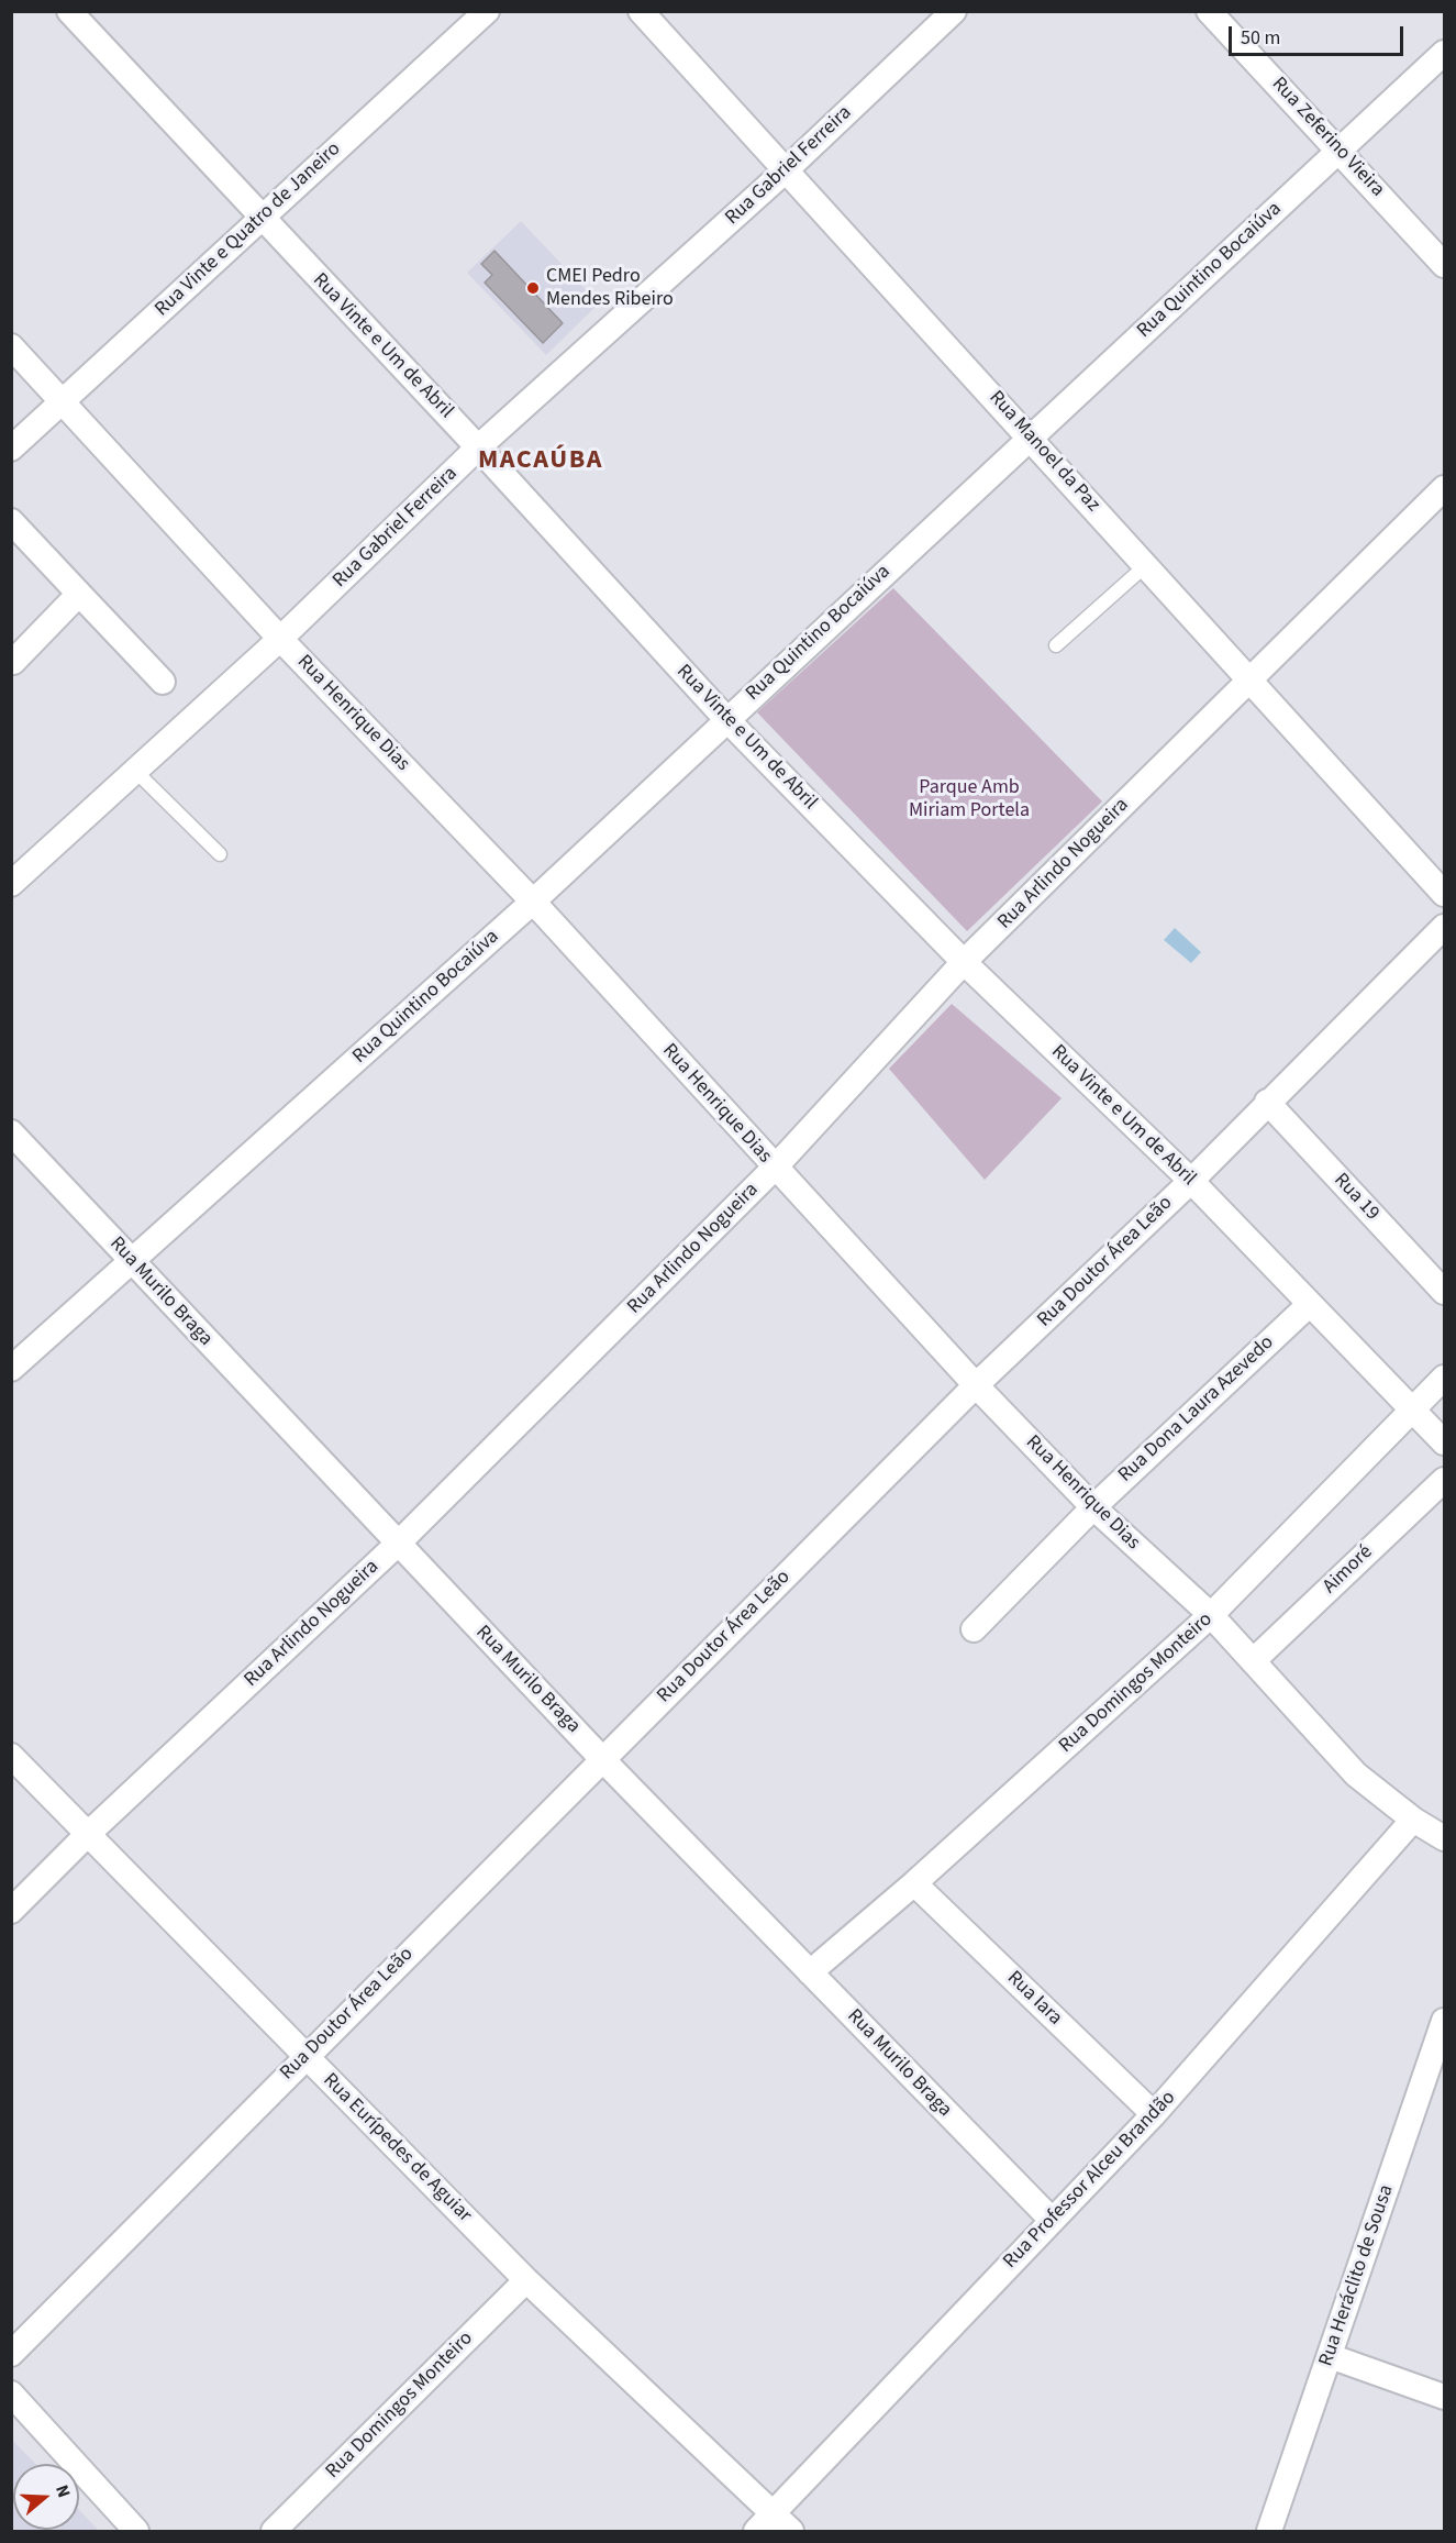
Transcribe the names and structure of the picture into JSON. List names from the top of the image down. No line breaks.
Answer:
{"streets":{"street":["Rua Zeferino Vieira","Rua Gabriel Ferreira","Rua Vinte e Quatro de Janeiro","Rua Quintino Bocaiúva","Rua Vinte e Um de Abril","Rua Manoel da Paz","Rua Henrique Dias","Rua Arlindo Nogueira","Rua 19","Rua Doutor Área Leão","Rua Murilo Braga","Rua Dona Laura Azevedo","Aimoré","Rua Domingos Monteiro","Rua Iara","Rua Eurípedes de Aguiar","Rua Professor Alceu Brandão","Rua Heráclito de Sousa"]},"crossings":[["Rua Zeferino Vieira","Rua Quintino Bocaiúva"],["Rua Gabriel Ferreira","Rua Vinte e Um de Abril"],["Rua Gabriel Ferreira","Rua Manoel da Paz"],["Rua Gabriel Ferreira","Rua Henrique Dias"],["Rua Vinte e Quatro de Janeiro","Rua Vinte e Um de Abril"],["Rua Vinte e Quatro de Janeiro","Rua Henrique Dias"],["Rua Quintino Bocaiúva","Rua Vinte e Um de Abril"],["Rua Quintino Bocaiúva","Rua Manoel da Paz"],["Rua Quintino Bocaiúva","Rua Henrique Dias"],["Rua Quintino Bocaiúva","Rua Murilo Braga"],["Rua Vinte e Um de Abril","Rua Arlindo Nogueira"],["Rua Vinte e Um de Abril","Rua Doutor Área Leão"],["Rua Vinte e Um de Abril","Rua Dona Laura Azevedo"],["Rua Vinte e Um de Abril","Rua Domingos Monteiro"],["Rua Manoel da Paz","Rua Arlindo Nogueira"],["Rua Henrique Dias","Rua Arlindo Nogueira"],["Rua Henrique Dias","Rua Doutor Área Leão"],["Rua Henrique Dias","Rua Dona Laura Azevedo"],["Rua Henrique Dias","Aimoré"],["Rua Henrique Dias","Rua Domingos Monteiro"],["Rua Henrique Dias","Rua Professor Alceu Brandão"],["Rua Arlindo Nogueira","Rua Murilo Braga"],["Rua Arlindo Nogueira","Rua Eurípedes de Aguiar"],["Rua 19","Rua Doutor Área Leão"],["Rua Doutor Área Leão","Rua Murilo Braga"],["Rua Doutor Área Leão","Rua Eurípedes de Aguiar"],["Rua Murilo Braga","Rua Domingos Monteiro"],["Rua Murilo Braga","Rua Professor Alceu Brandão"],["Rua Domingos Monteiro","Rua Iara"],["Rua Domingos Monteiro","Rua Eurípedes de Aguiar"],["Rua Iara","Rua Professor Alceu Brandão"],["Rua Eurípedes de Aguiar","Rua Professor Alceu Brandão"]],"districts":["MACAÚBA"],"parks":["Parque Amb Miriam Portela"],"places":["CMEI Pedro Mendes Ribeiro"],"scale_bar":"50 m","north":"right"}
